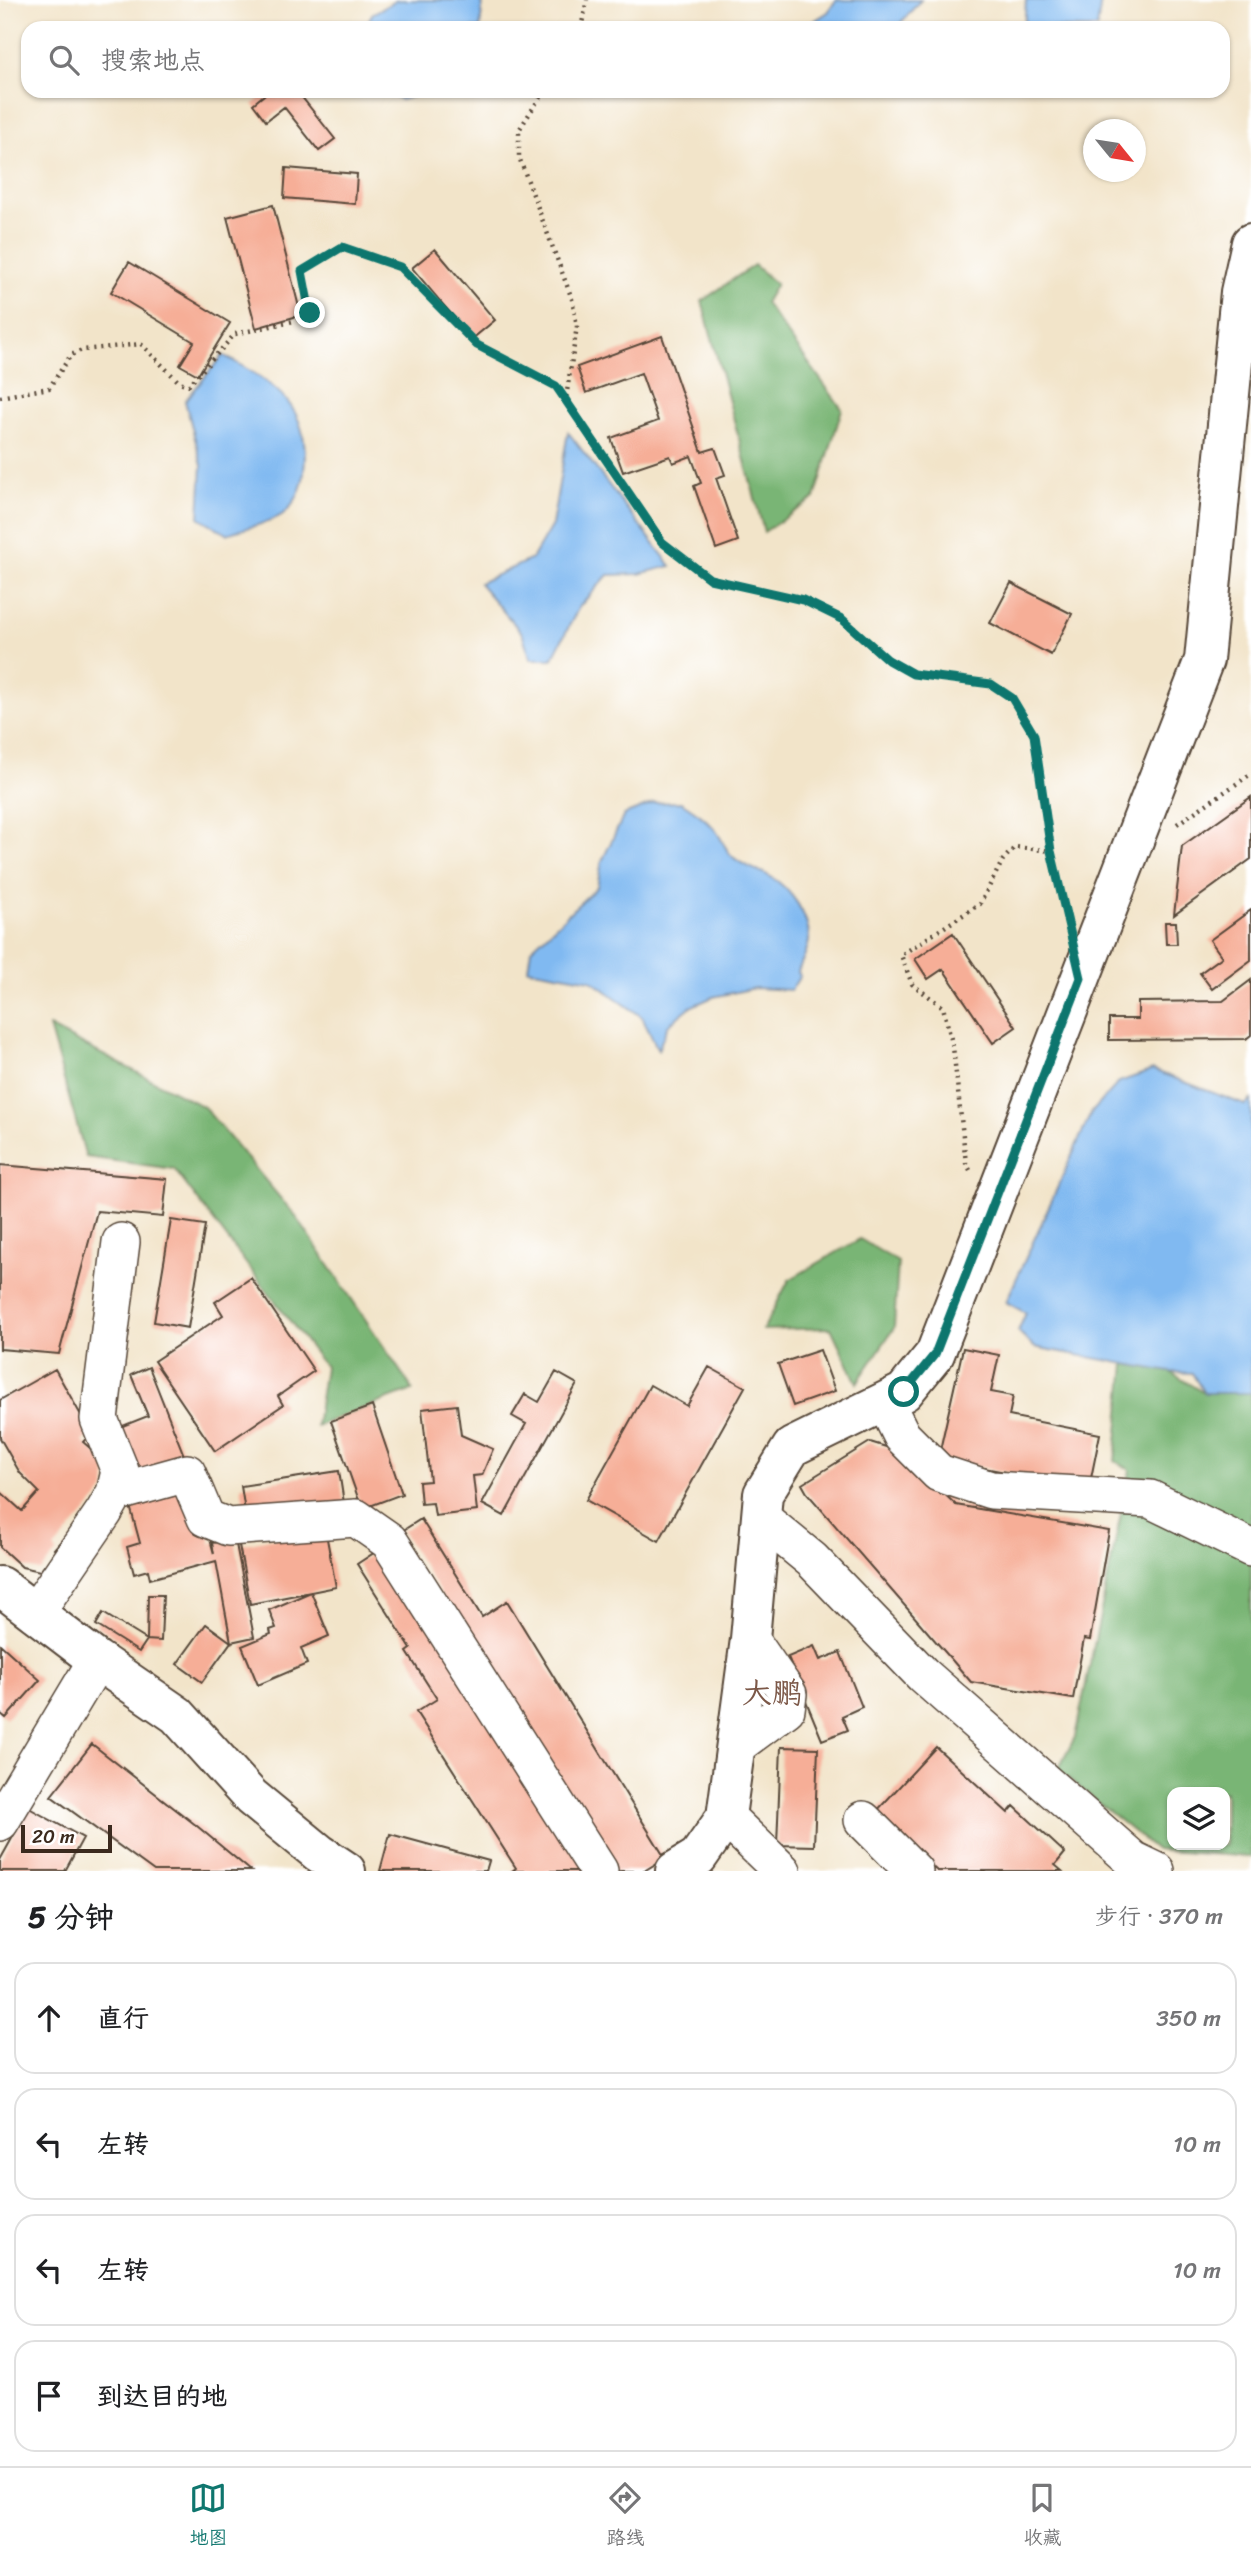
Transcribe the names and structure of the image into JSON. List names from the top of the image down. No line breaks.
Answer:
{"districts":["大鹏"],"scale_bar":"20 m","north":"bottom right","page":{"search":"搜索地点","scale":"20 m","heading":["5 分钟","步行 · 370 m"],"list":[["直行","350 m"],["左转","10 m"],["左转","10 m"],"到达目的地"],"nav":["地图","路线","收藏"]}}
